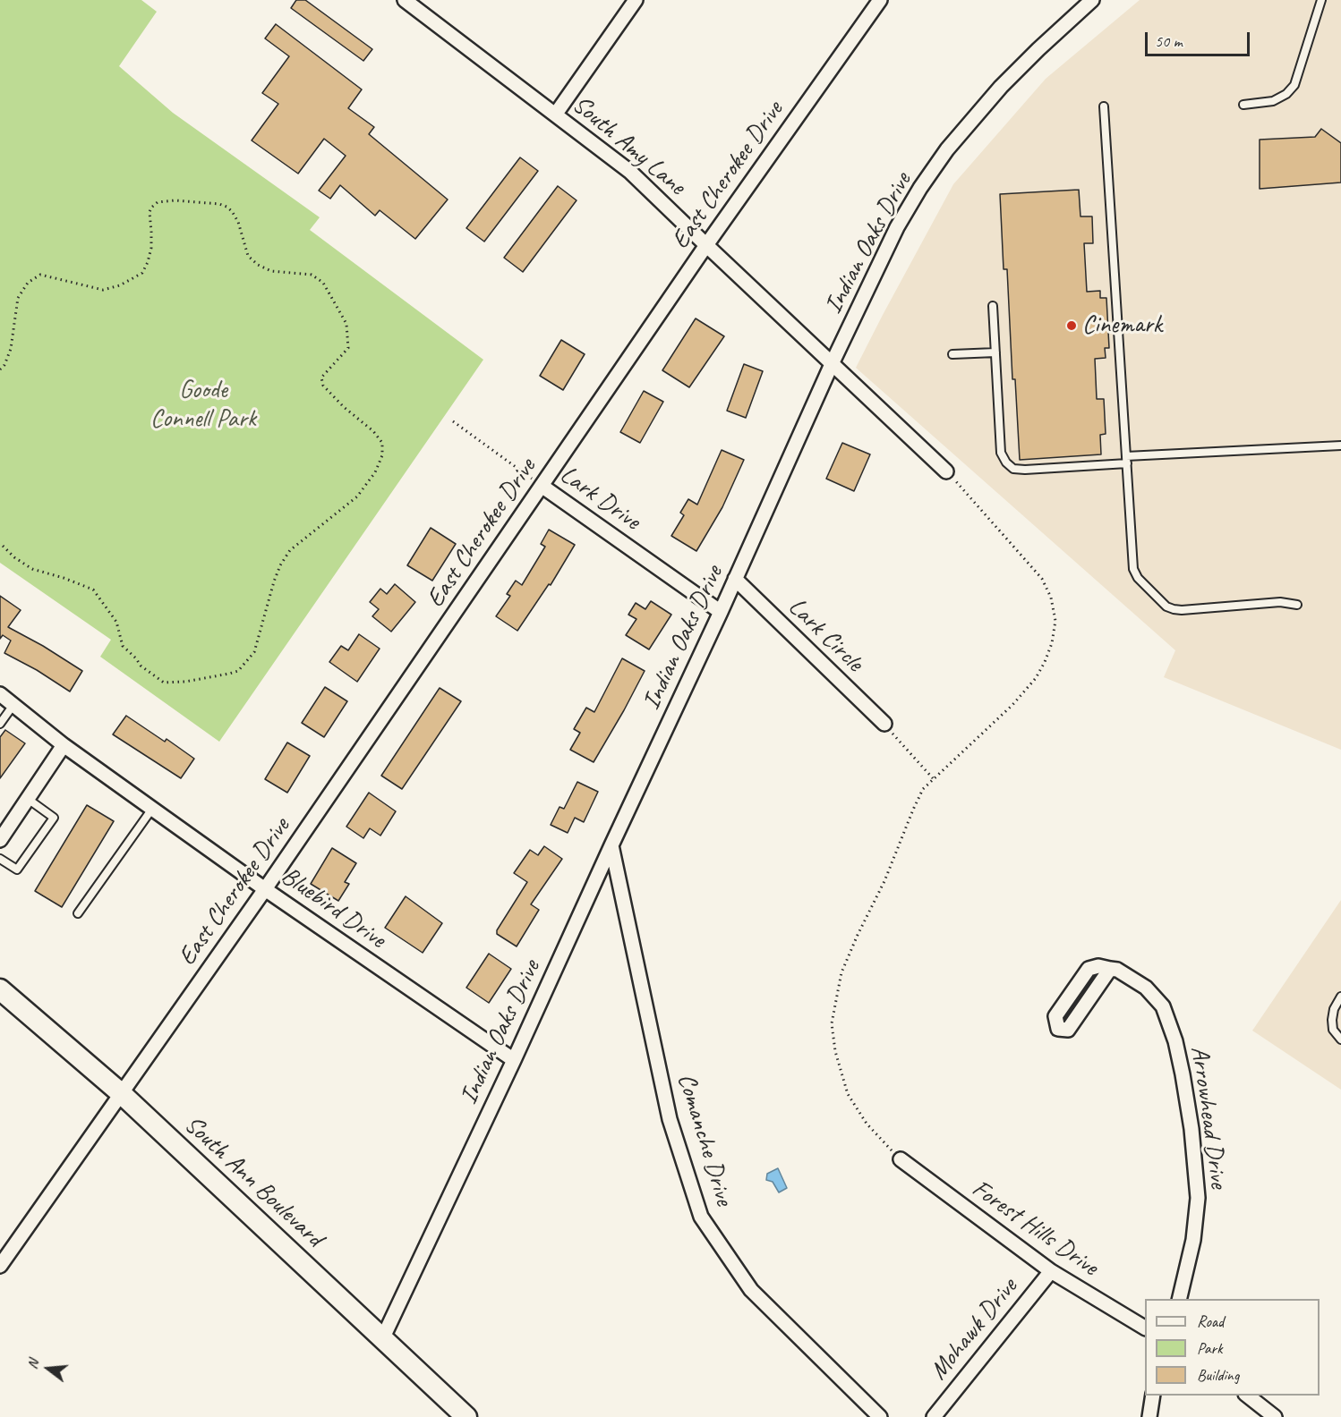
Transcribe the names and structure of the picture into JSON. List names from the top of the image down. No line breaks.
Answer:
{"streets":{"street":["South Amy Lane","East Cherokee Drive","Indian Oaks Drive","Lark Drive","Lark Circle","Bluebird Drive","Arrowhead Drive","Comanche Drive","South Ann Boulevard","Forest Hills Drive","Mohawk Drive"]},"crossings":[["South Amy Lane","East Cherokee Drive"],["South Amy Lane","Indian Oaks Drive"],["East Cherokee Drive","Lark Drive"],["East Cherokee Drive","Bluebird Drive"],["East Cherokee Drive","South Ann Boulevard"],["Indian Oaks Drive","Lark Drive"],["Indian Oaks Drive","Lark Circle"],["Indian Oaks Drive","Bluebird Drive"],["Indian Oaks Drive","Comanche Drive"],["Indian Oaks Drive","South Ann Boulevard"],["Forest Hills Drive","Mohawk Drive"]],"parks":["Goode Connell Park"],"places":["Cinemark"],"legend":["Road","Park","Building"],"scale_bar":"50 m","north":"left"}
